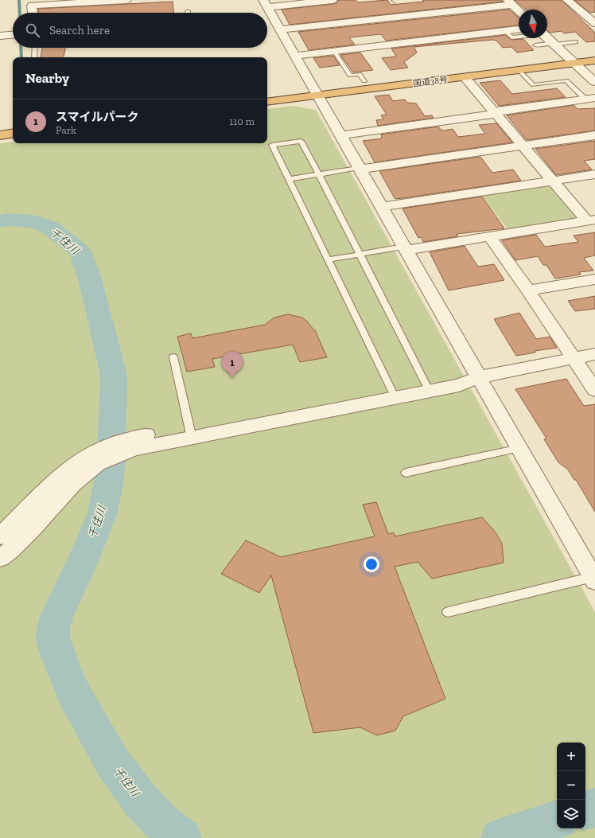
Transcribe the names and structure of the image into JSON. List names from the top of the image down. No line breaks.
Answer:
{"streets":{"highway":["国道38号"]},"water":["千住川"],"north":"bottom","page":{"search":"Search here","heading":"Nearby","list":[{"mark":"1","name":"スマイルパーク","note":"Park","value":"110 m"}],"pins":"1","map_buttons":["+","−"]}}
